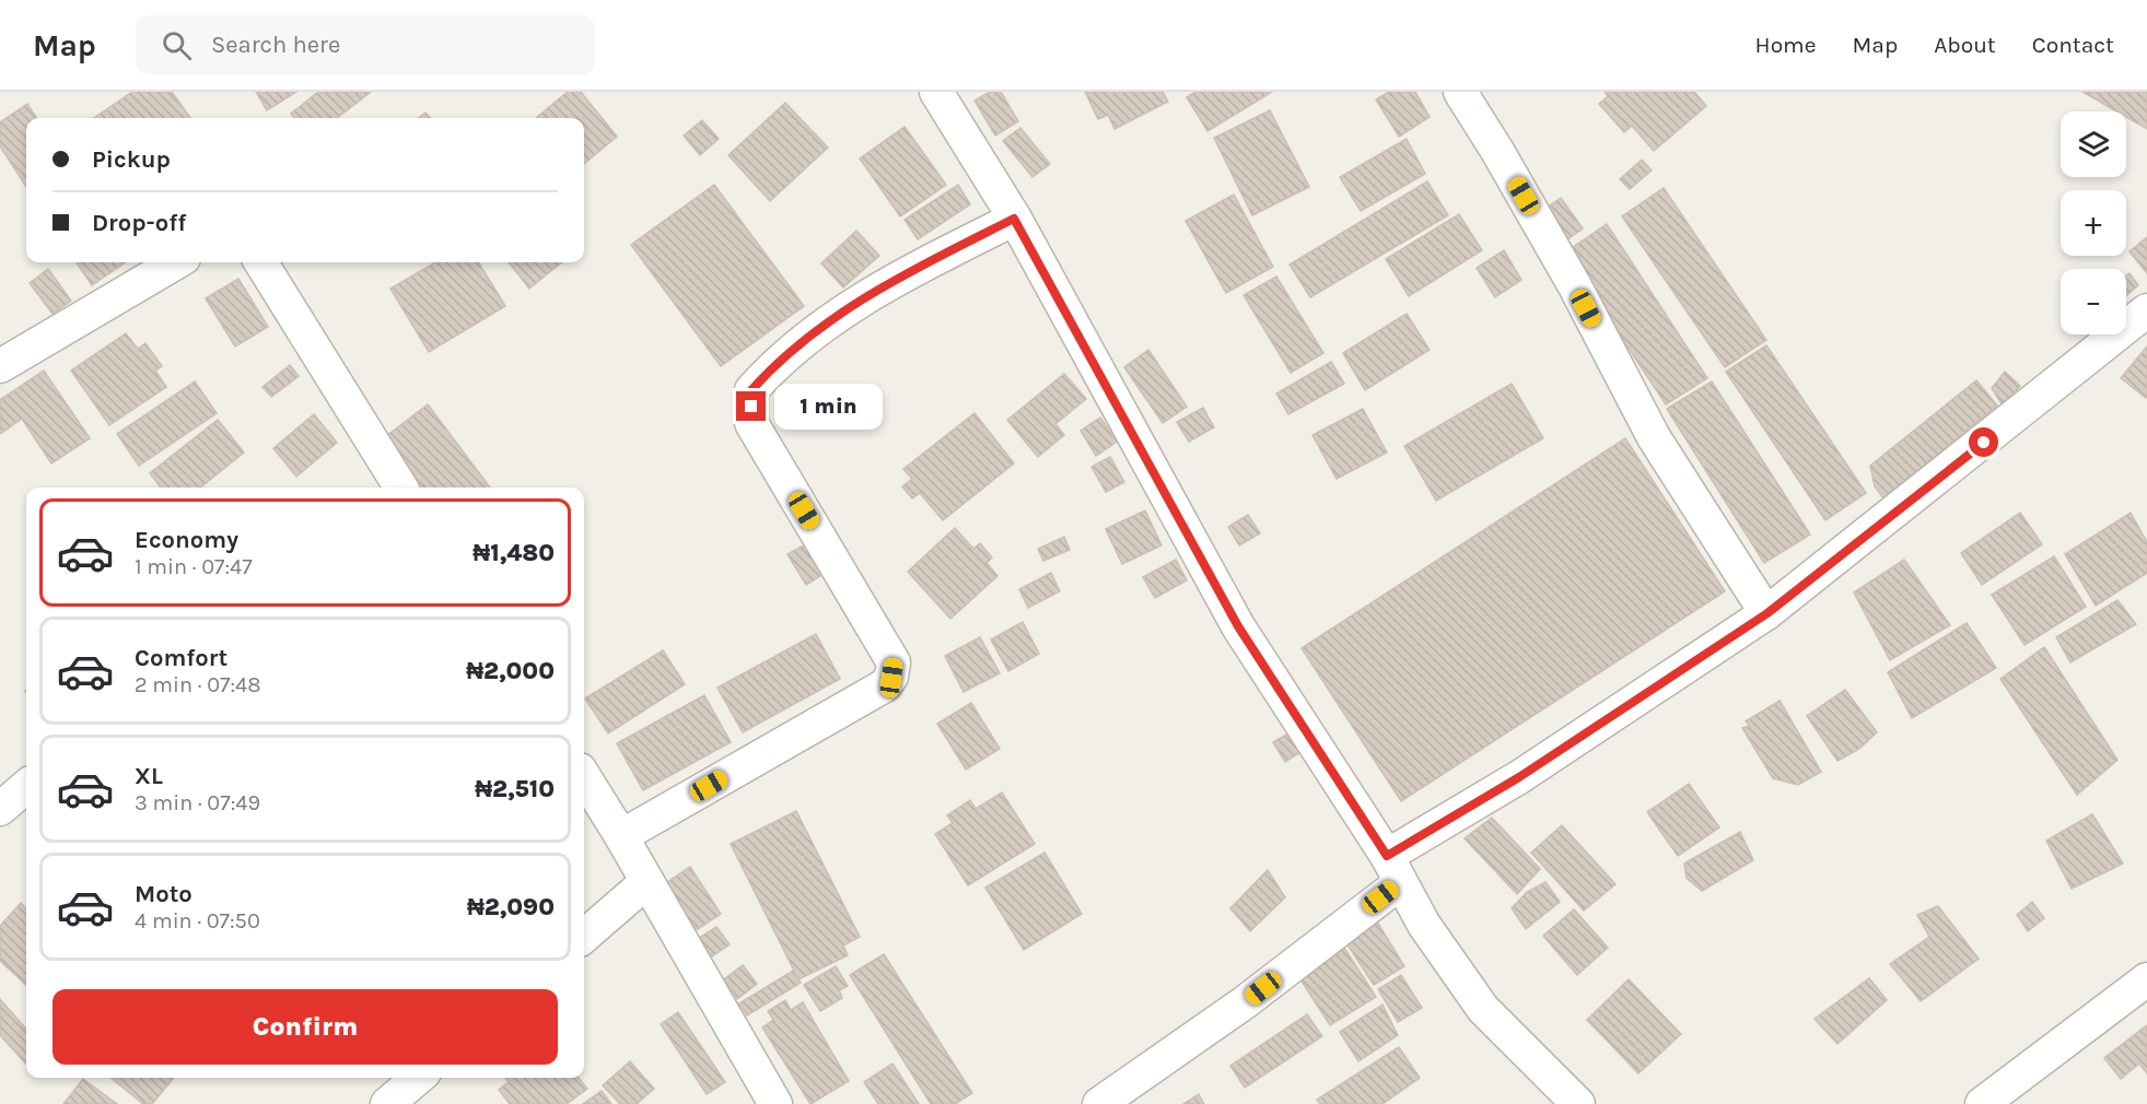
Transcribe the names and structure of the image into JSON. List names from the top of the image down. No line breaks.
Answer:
{"page":{"header":"Map","search":"Search here","nav":["Home","Map","About","Contact"],"map_buttons":["+","−"],"banner":["Pickup","Drop-off"],"bubble":"1 min","list":[{"name":"Economy","note":"1 min · 07:47","value":"₦1,480"},{"name":"Comfort","note":"2 min · 07:48","value":"₦2,000"},{"name":"XL","note":"3 min · 07:49","value":"₦2,510"},{"name":"Moto","note":"4 min · 07:50","value":"₦2,090"}],"buttons":"Confirm"}}
